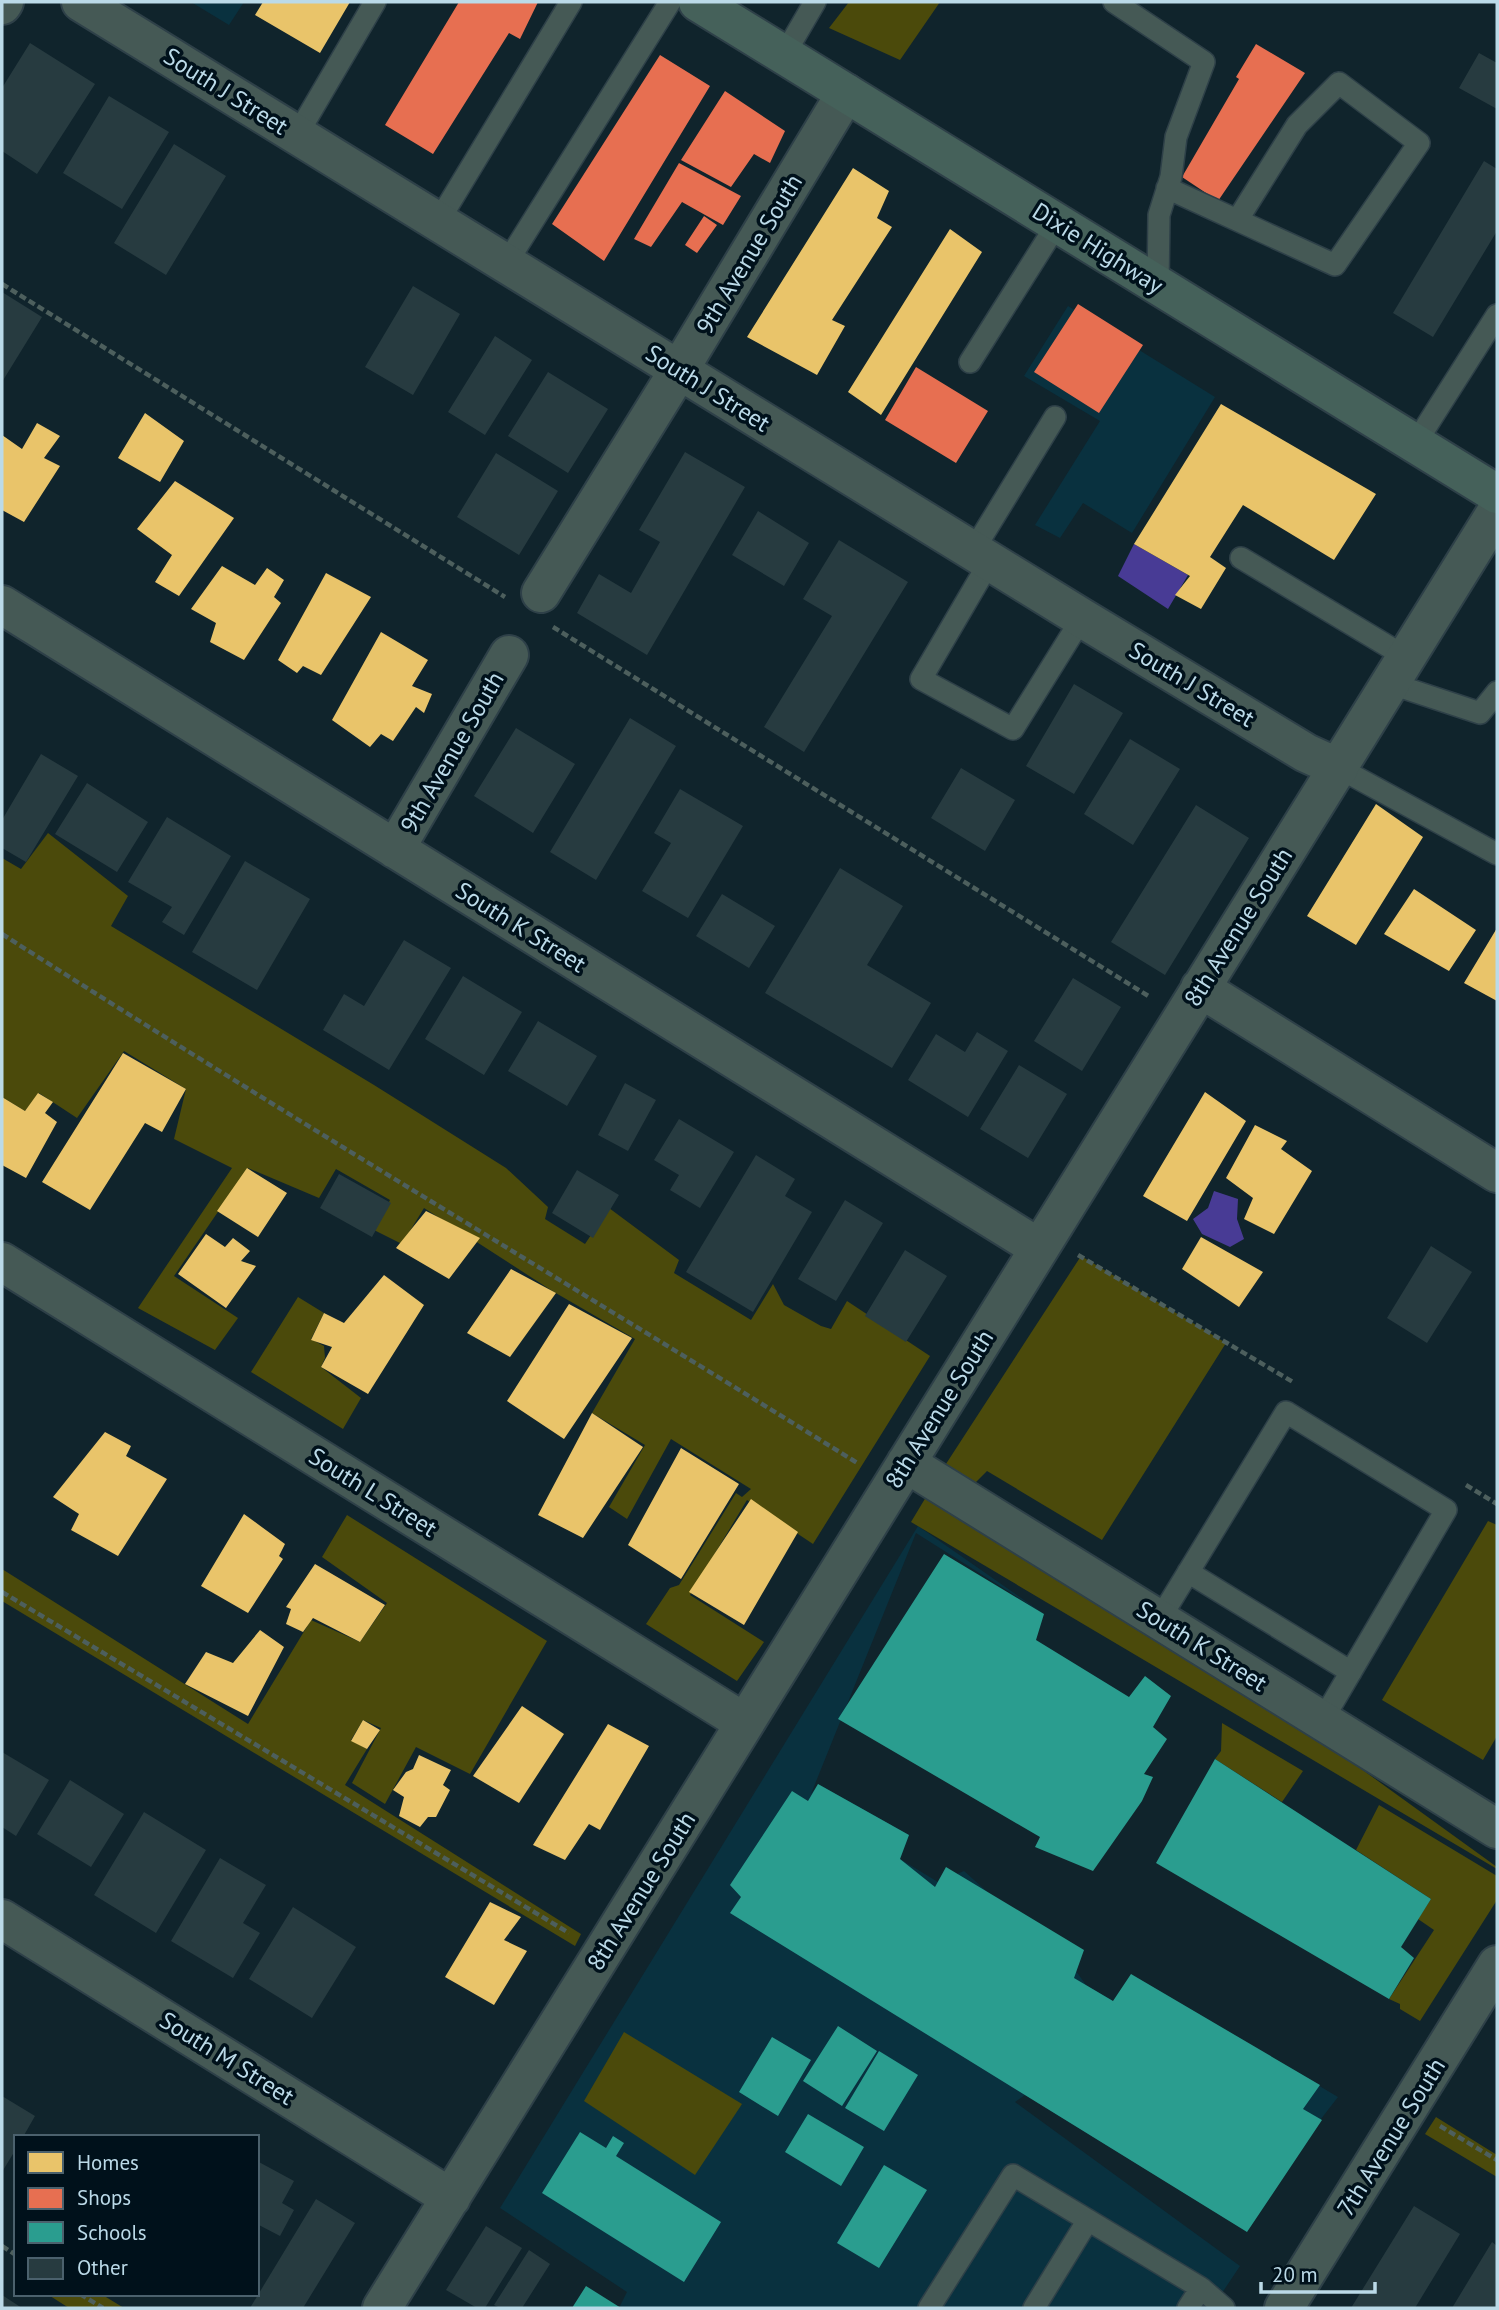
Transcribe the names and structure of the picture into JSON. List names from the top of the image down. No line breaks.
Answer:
{"streets":{"main road":["Dixie Highway"],"street":["South J Street","9th Avenue South","South K Street","8th Avenue South","South L Street","South M Street","7th Avenue South"]},"crossings":[["South J Street","9th Avenue South"],["South J Street","8th Avenue South"],["Dixie Highway","9th Avenue South"],["9th Avenue South","South K Street"],["South K Street","8th Avenue South"],["8th Avenue South","South L Street"],["8th Avenue South","South M Street"]],"legend":["Homes","Shops","Schools","Other"],"scale_bar":"20 m"}
